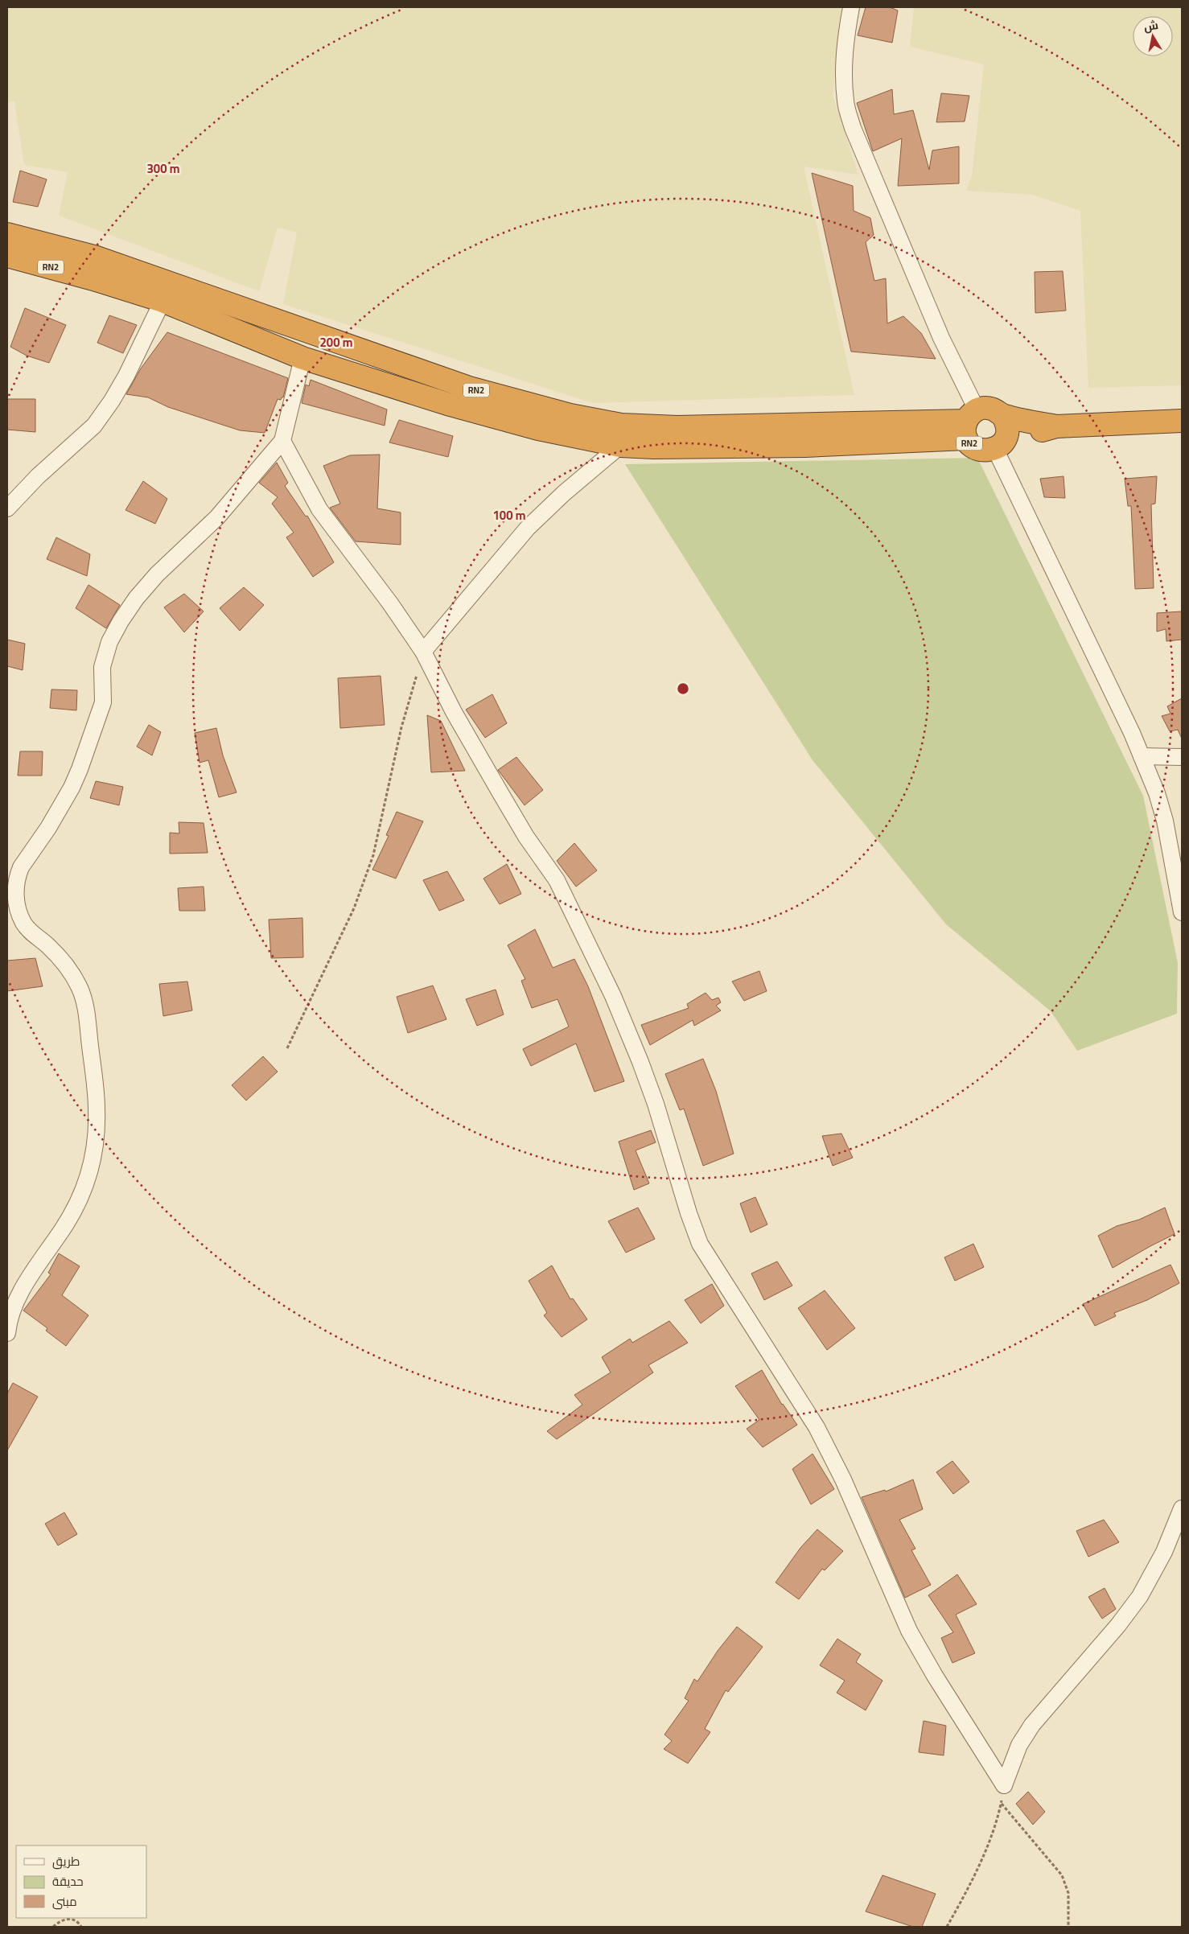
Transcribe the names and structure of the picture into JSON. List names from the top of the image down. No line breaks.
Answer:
{"streets":{"highway":["RN2"]},"legend":["طريق","حديقة","مبنى"],"north":"top","rings":["300 m","200 m","100 m"]}
